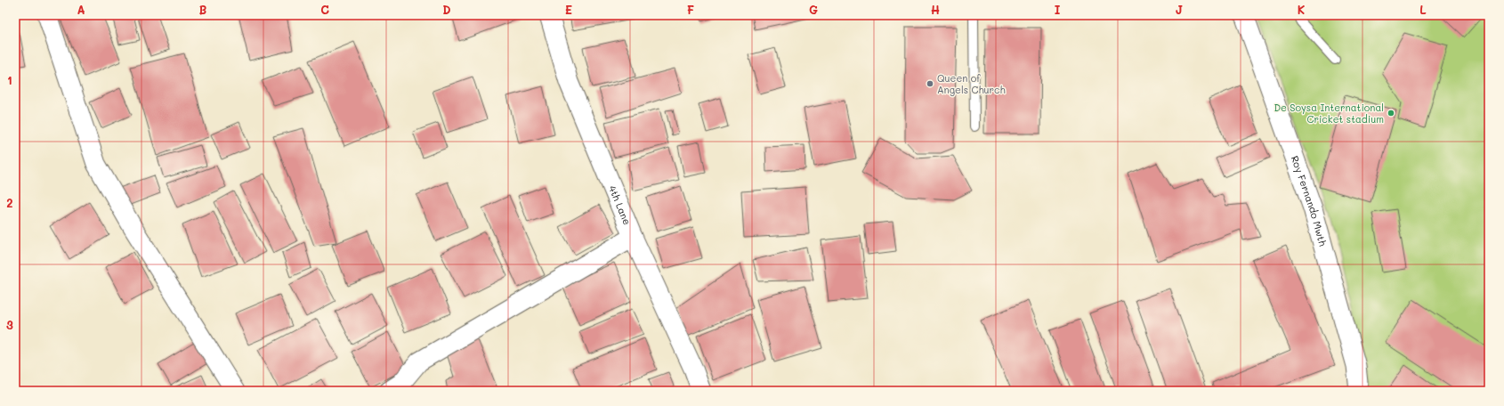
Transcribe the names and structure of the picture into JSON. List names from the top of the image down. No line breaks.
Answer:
{"streets":{"street":["Roy Fernando Mwth","4th Lane"]},"places":["Queen of Angels Church","De Soysa International Cricket stadium"],"grid":{"columns":["A","B","C","D","E","F","G","H","I","J","K","L"],"rows":["1","2","3"]}}
